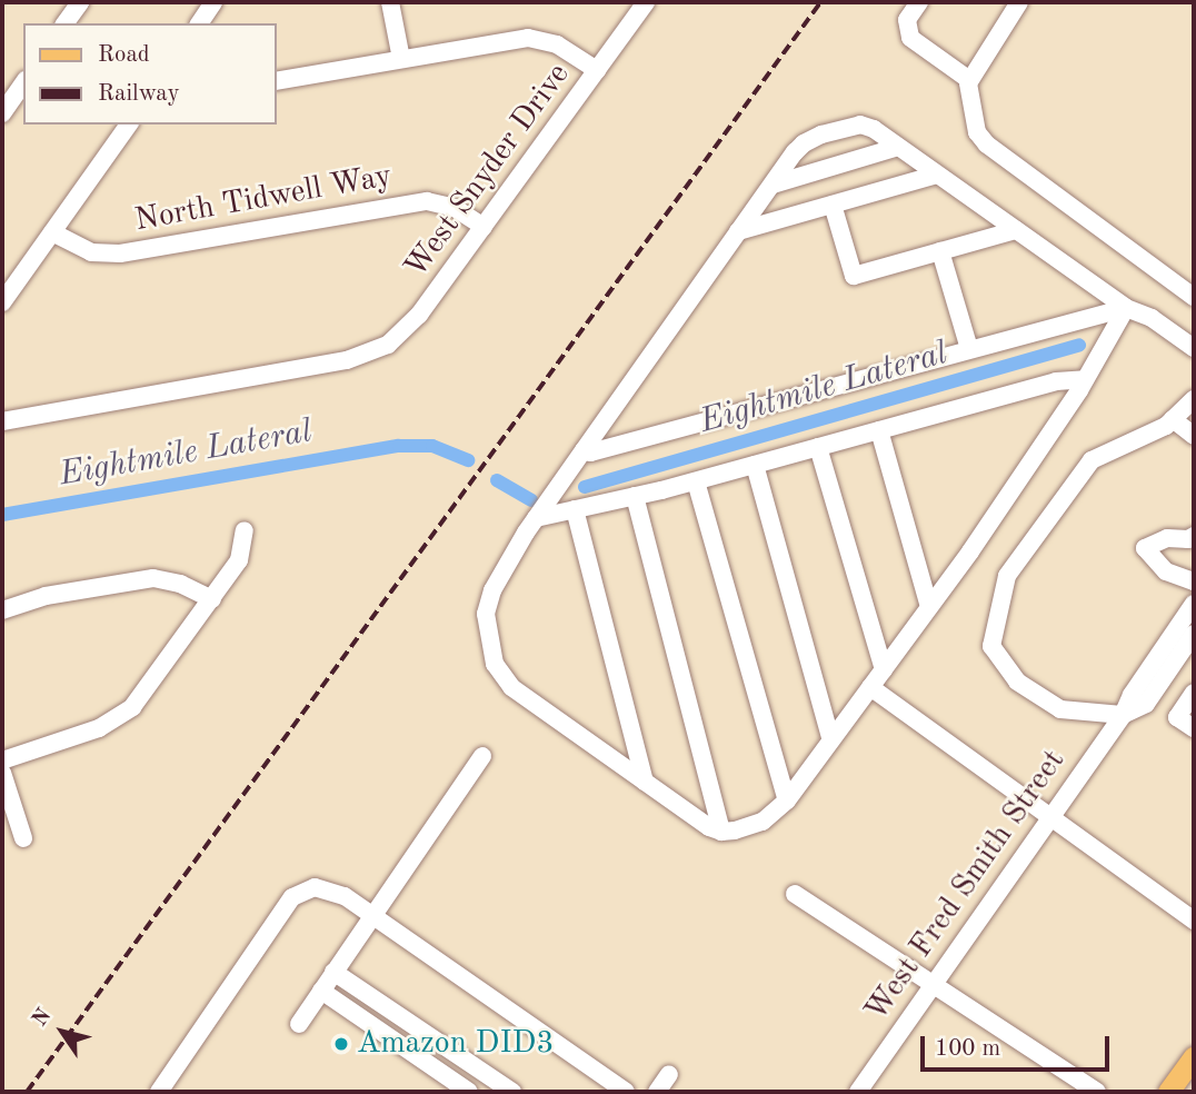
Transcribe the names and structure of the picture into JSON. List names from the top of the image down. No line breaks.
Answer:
{"streets":{"street":["West Snyder Drive","North Tidwell Way","West Fred Smith Street"]},"crossings":[["West Snyder Drive","North Tidwell Way"]],"water":["Eightmile Lateral"],"places":["Amazon DID3"],"legend":["Road","Railway"],"scale_bar":"100 m","north":"top left"}
